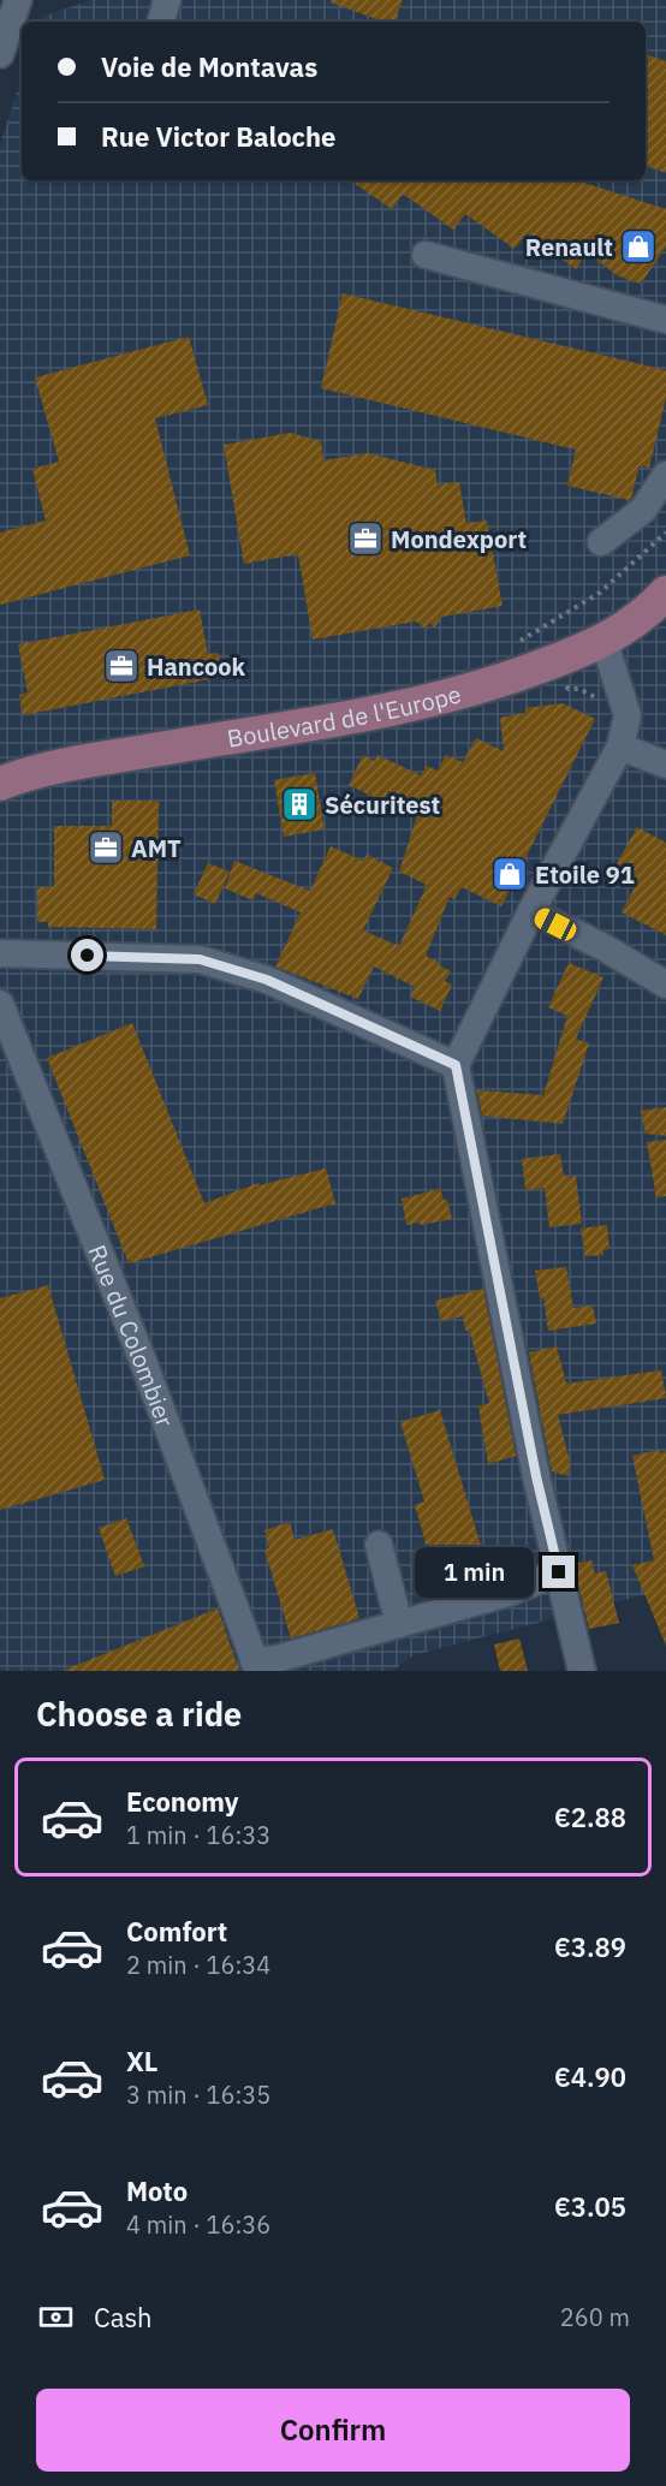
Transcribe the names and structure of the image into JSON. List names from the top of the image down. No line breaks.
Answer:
{"streets":{"main road":["Boulevard de l'Europe"],"street":["Rue du Colombier"]},"places":{"shop":["Renault","Etoile 91"],"office":["Mondexport","Hancook","AMT"],"building":["Sécuritest"]},"page":{"banner":["Voie de Montavas","Rue Victor Baloche"],"bubble":"1 min","heading":"Choose a ride","list":[{"name":"Economy","note":"1 min · 16:33","value":"€2.88"},{"name":"Comfort","note":"2 min · 16:34","value":"€3.89"},{"name":"XL","note":"3 min · 16:35","value":"€4.90"},{"name":"Moto","note":"4 min · 16:36","value":"€3.05"}],"pay":["Cash","260 m"],"buttons":"Confirm"}}
